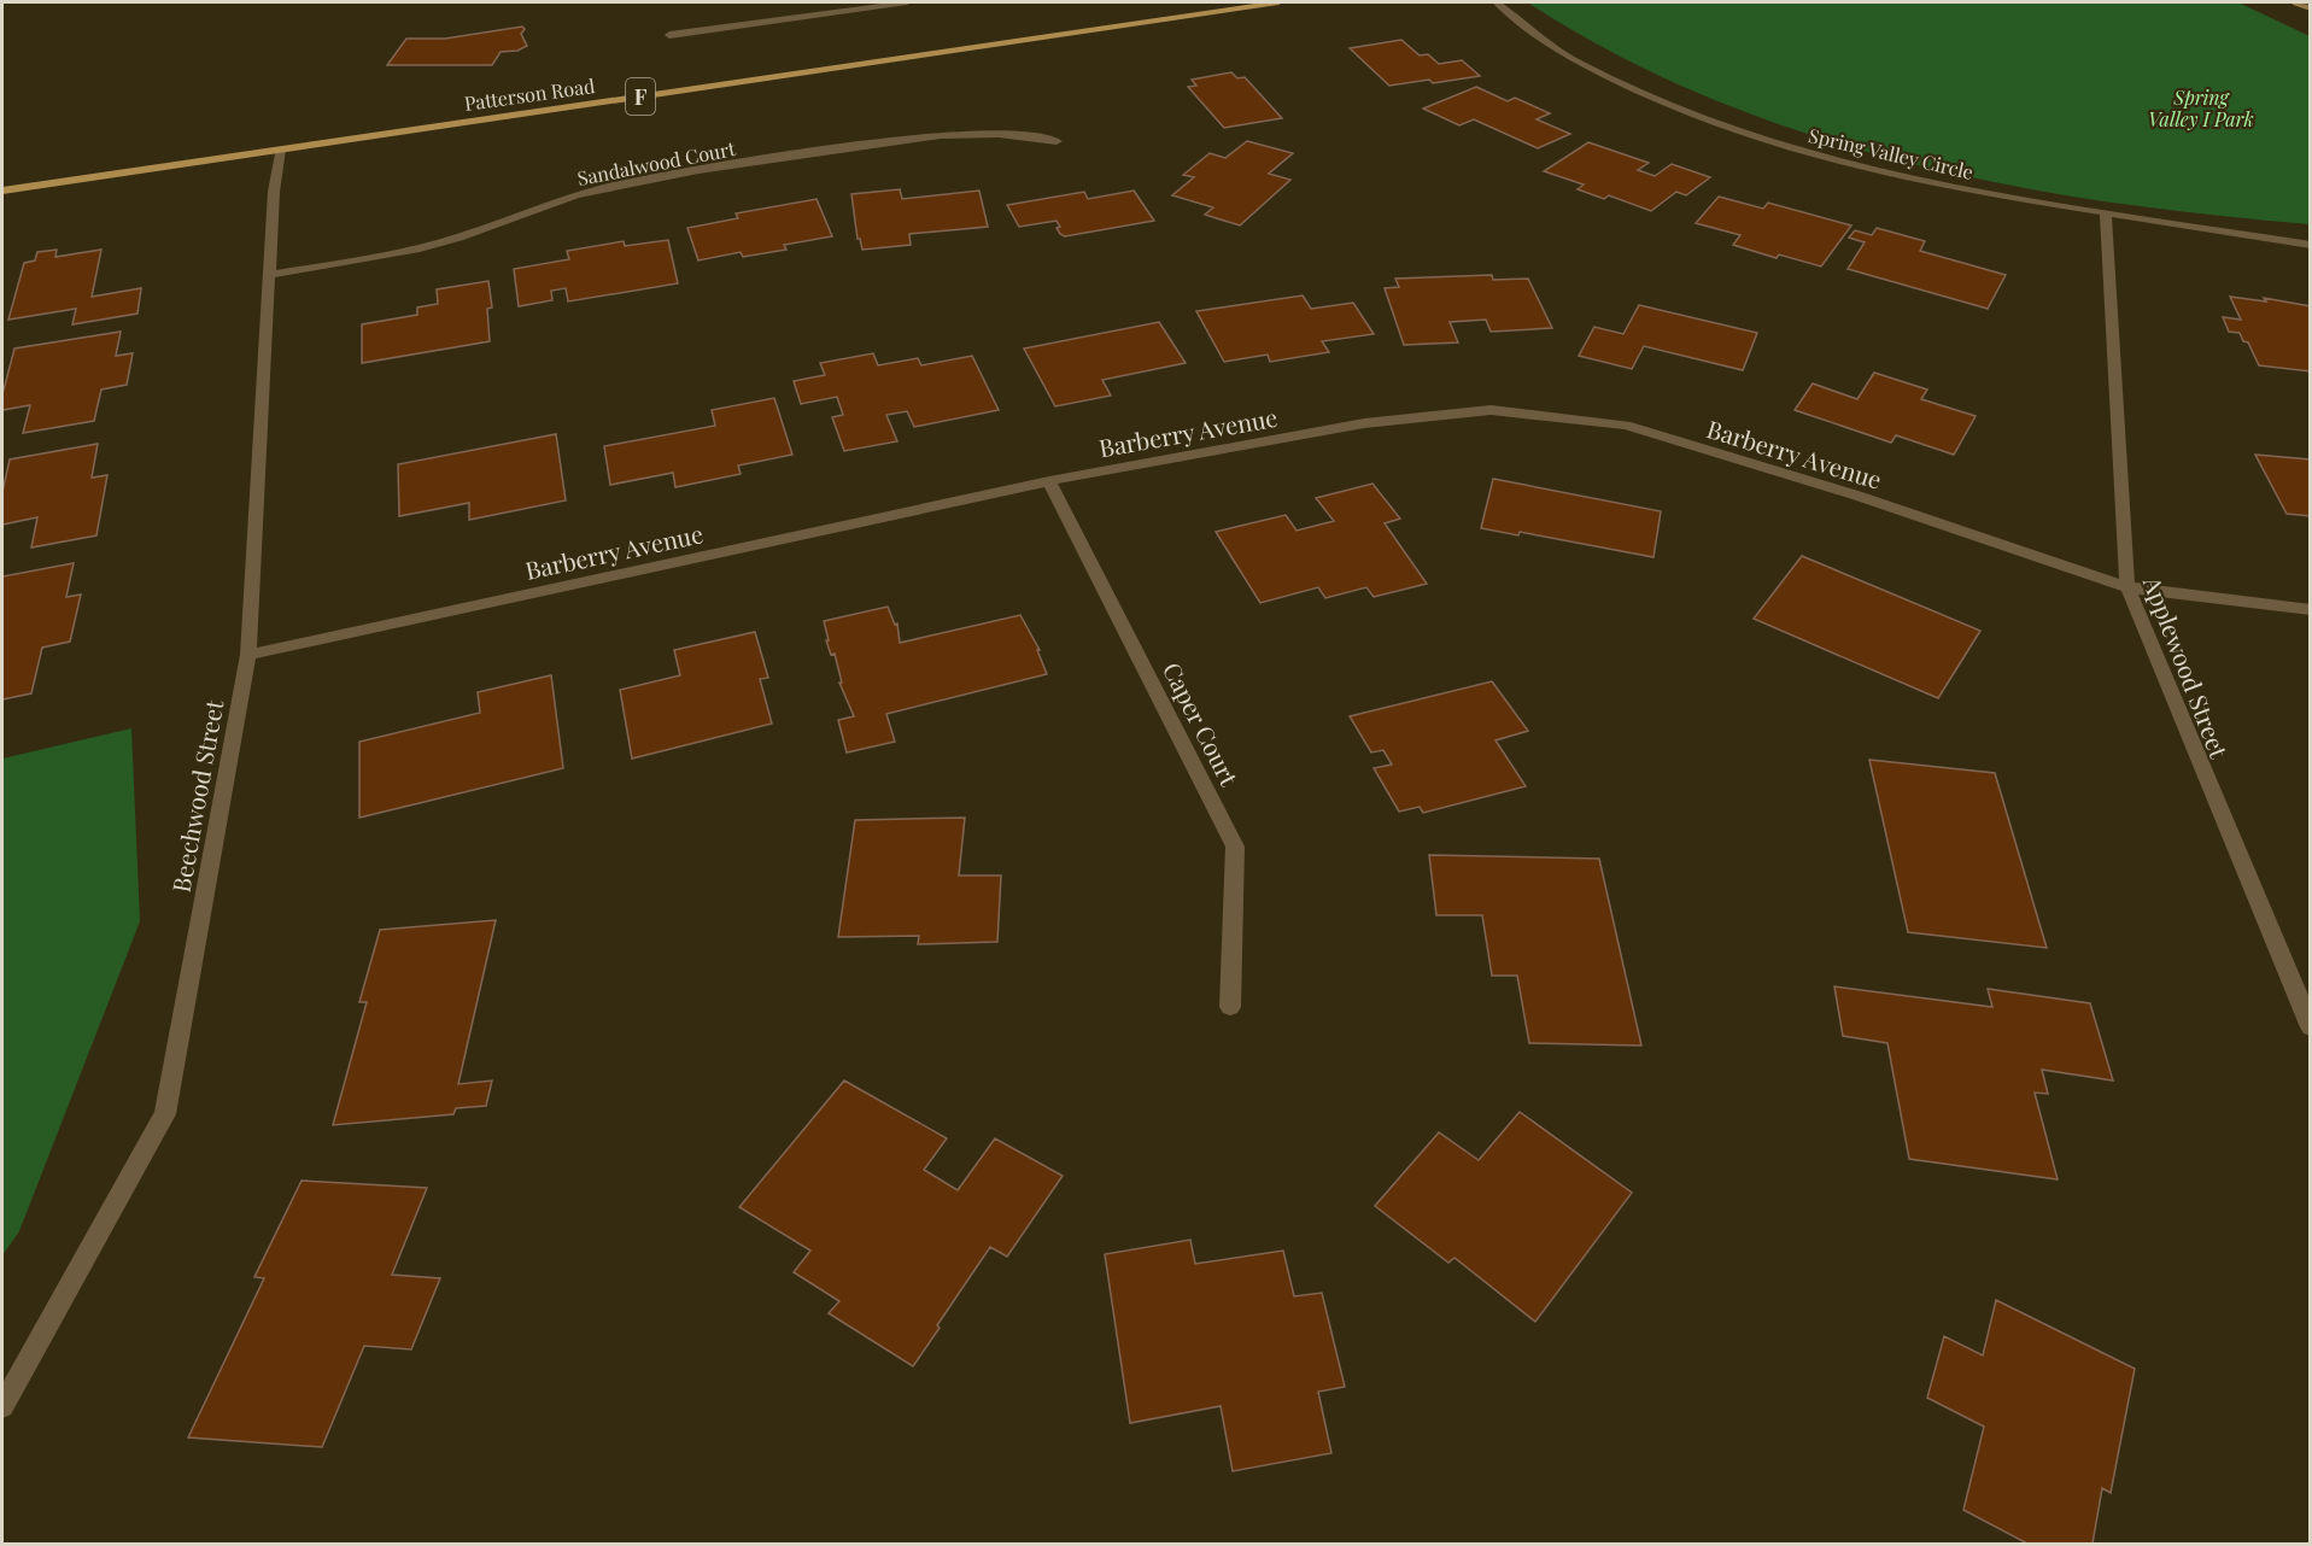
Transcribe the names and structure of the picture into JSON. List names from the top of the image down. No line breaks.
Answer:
{"streets":{"main road":["Patterson Road","F"],"street":["Spring Valley Circle","Sandalwood Court","Barberry Avenue","Applewood Street","Caper Court","Beechwood Street"]},"crossings":[["Patterson Road","Beechwood Street"],["Spring Valley Circle","Applewood Street"],["Sandalwood Court","Beechwood Street"],["Barberry Avenue","Applewood Street"],["Barberry Avenue","Caper Court"],["Barberry Avenue","Beechwood Street"]],"parks":["Spring Valley I Park"]}
